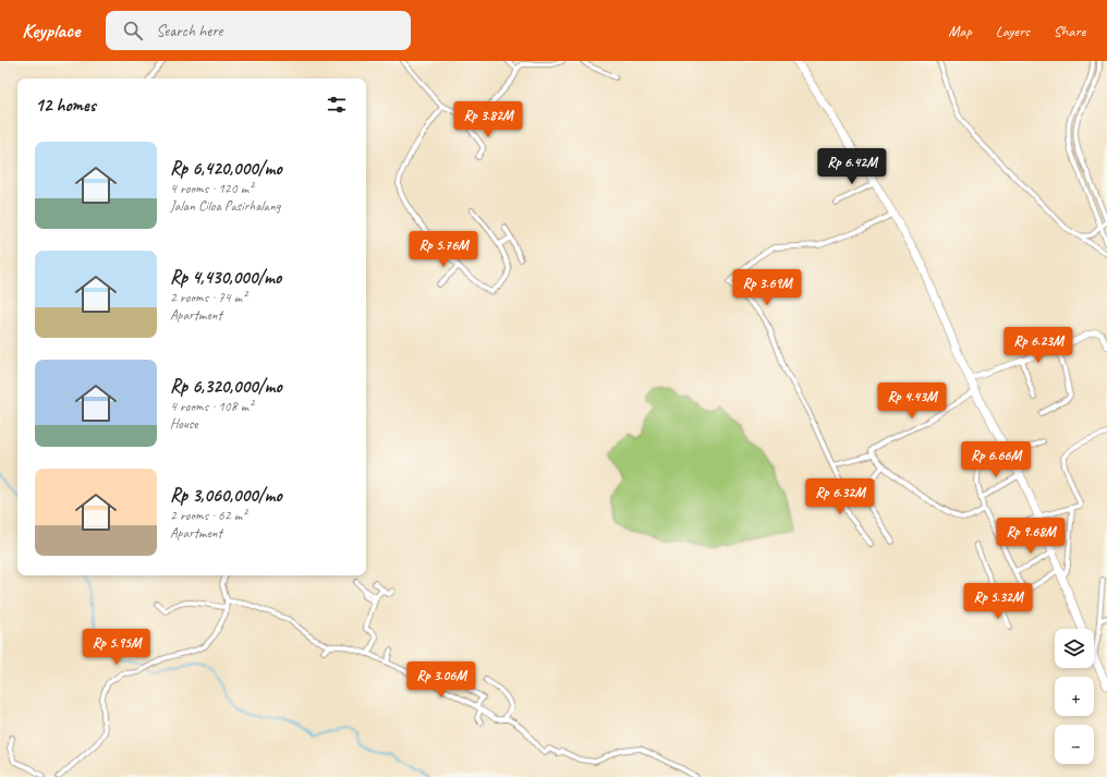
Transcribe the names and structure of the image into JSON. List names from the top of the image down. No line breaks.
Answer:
{"page":{"header":"Keyplace","search":"Search here","nav":["Map","Layers","Share"],"heading":"12 homes","price":["Rp 3.82M","Rp 6.42M","Rp 5.76M","Rp 3.69M","Rp 6.23M","Rp 4.43M","Rp 6.66M","Rp 6.32M","Rp 9.68M","Rp 5.32M","Rp 5.95M","Rp 3.06M"],"list":[{"name":"Rp 6,420,000/mo","note":"4 rooms · 120 m² · Jalan Ciloa Pasirhalang"},{"name":"Rp 4,430,000/mo","note":"2 rooms · 74 m² · Apartment"},{"name":"Rp 6,320,000/mo","note":"4 rooms · 108 m² · House"},{"name":"Rp 3,060,000/mo","note":"2 rooms · 62 m² · Apartment"}],"map_buttons":["+","−"]}}
